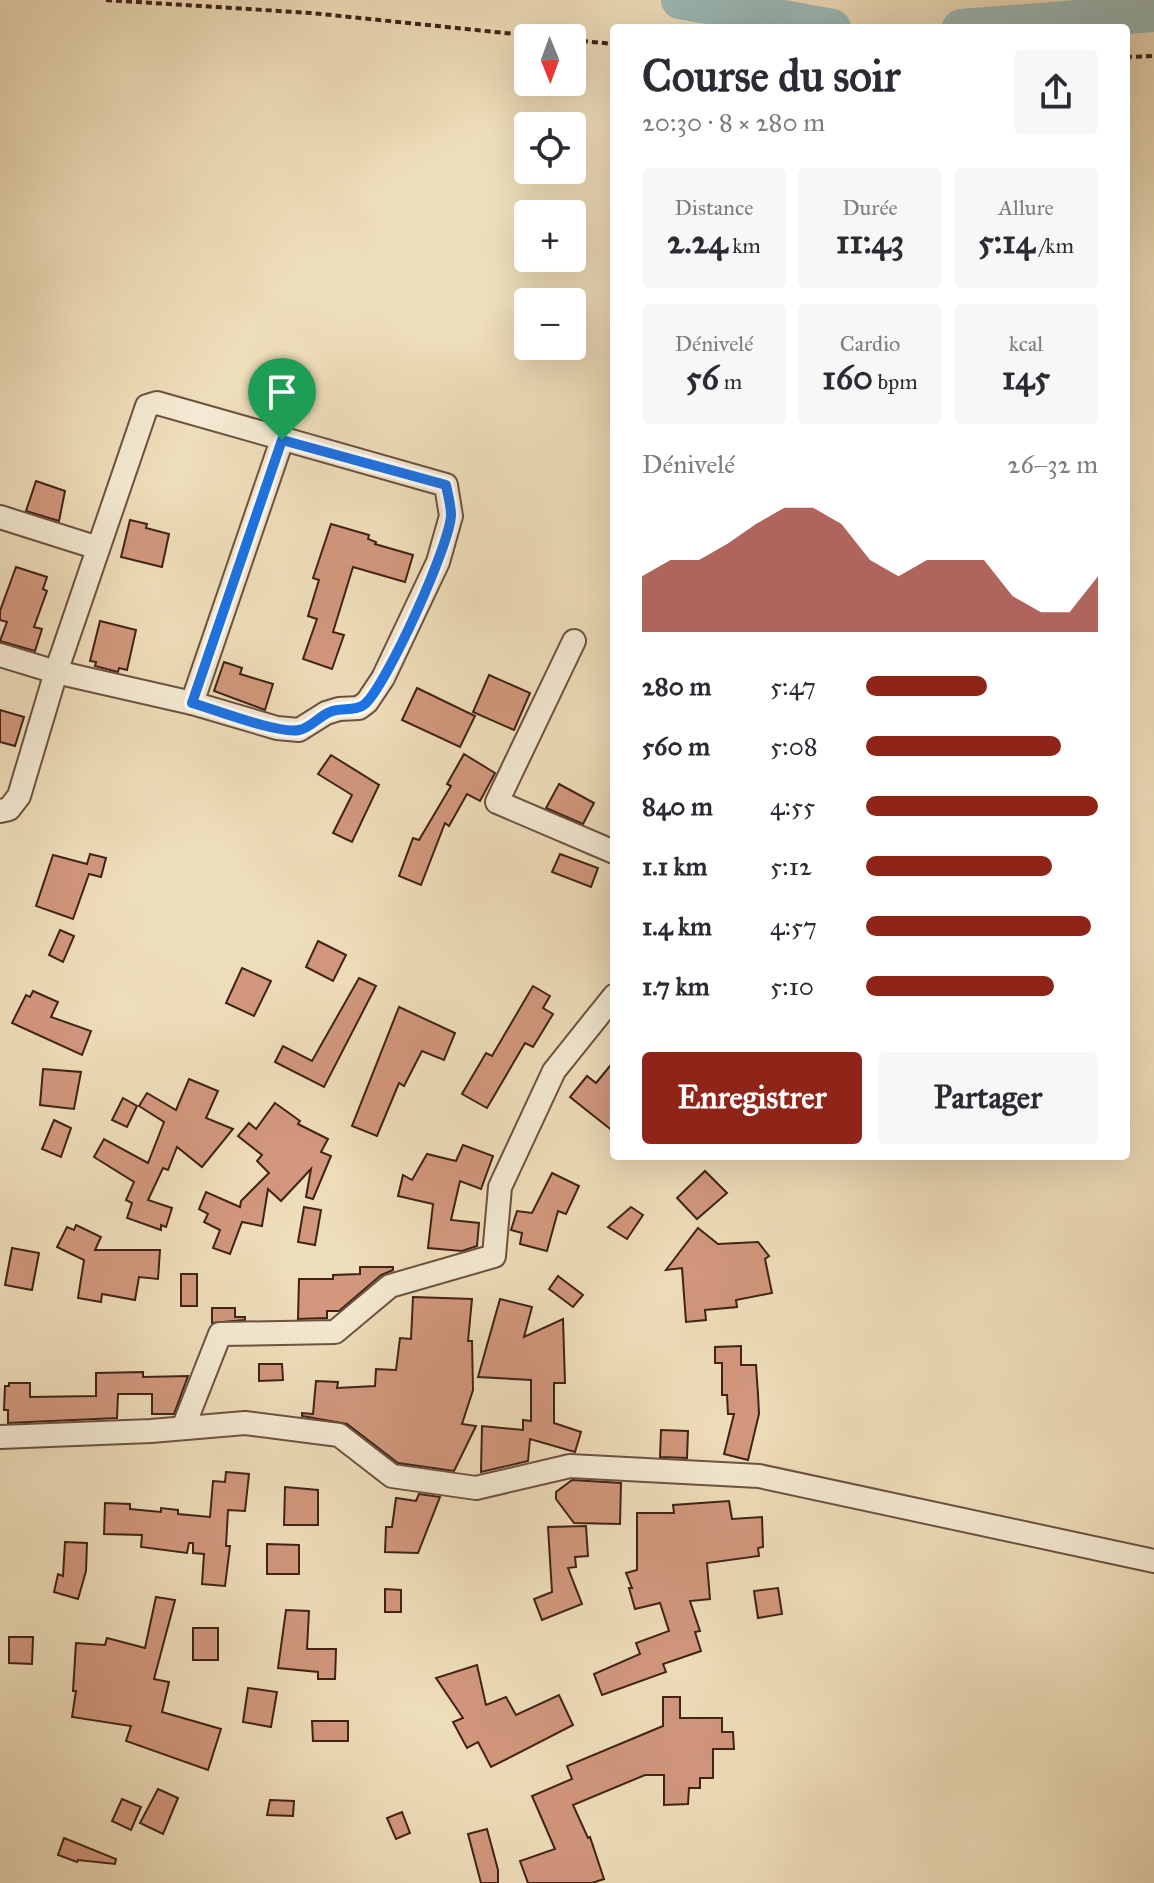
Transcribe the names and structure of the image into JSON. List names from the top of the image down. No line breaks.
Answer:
{"north":"bottom","page":{"map_buttons":["+","−"],"heading":["Course du soir","20:30 · 8 × 280 m"],"stats":[["Distance","2.24 km"],["Durée","11:43"],["Allure","5:14 /km"],["Dénivelé","56 m"],["Cardio","160 bpm"],["kcal","145"]],"chart":["Dénivelé","26–32 m"],"list":[{"name":"280 m","note":"5:47"},{"name":"560 m","note":"5:08"},{"name":"840 m","note":"4:55"},{"name":"1.1 km","note":"5:12"},{"name":"1.4 km","note":"4:57"},{"name":"1.7 km","note":"5:10"}],"buttons":["Enregistrer","Partager"]}}
